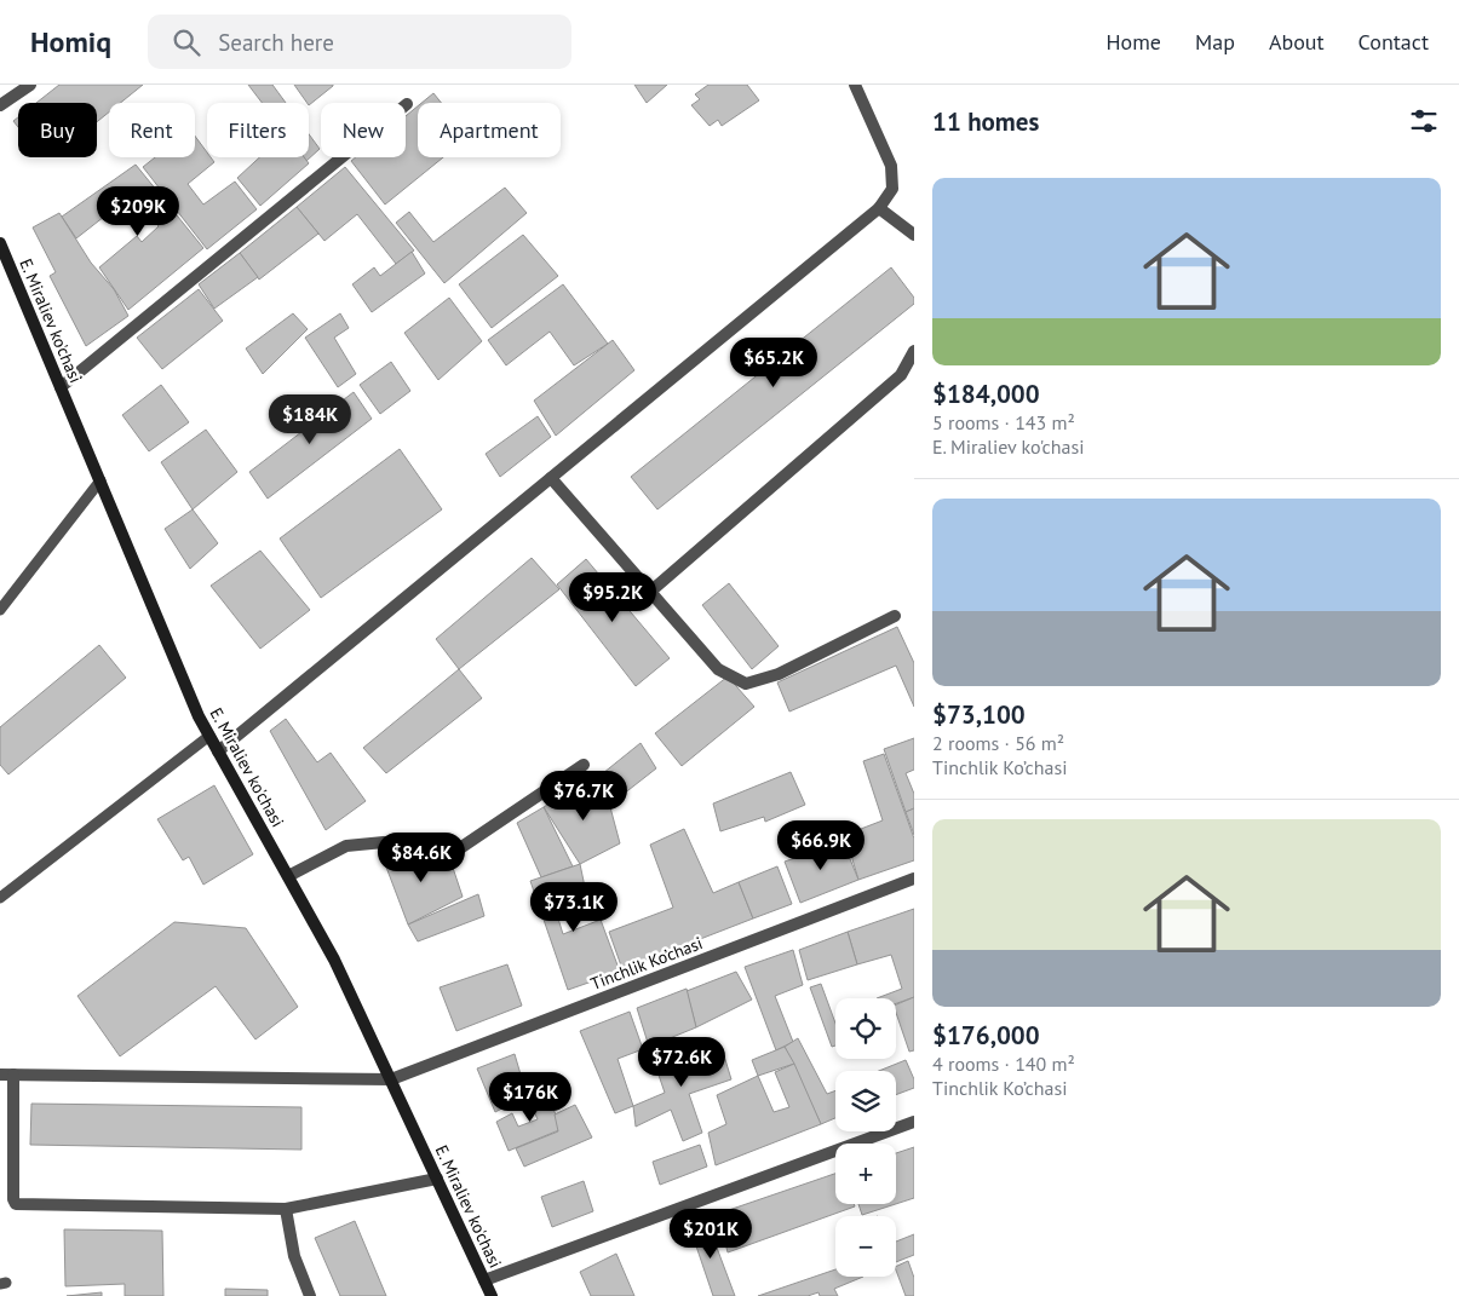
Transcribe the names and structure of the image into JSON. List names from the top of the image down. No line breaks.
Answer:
{"streets":{"street":["E. Miraliev ko'chasi","Tinchlik Ko’chasi"]},"crossings":[["E. Miraliev ko'chasi","Tinchlik Ko’chasi"]],"page":{"header":"Homiq","search":"Search here","nav":["Home","Map","About","Contact"],"heading":"11 homes","chip":["Buy","Rent","Filters","New","Apartment"],"list":[{"name":"$184,000","note":"5 rooms · 143 m² · E. Miraliev ko'chasi"},{"name":"$73,100","note":"2 rooms · 56 m² · Tinchlik Ko’chasi"},{"name":"$176,000","note":"4 rooms · 140 m² · Tinchlik Ko’chasi"}],"price":["$209K","$65.2K","$184K","$95.2K","$76.7K","$66.9K","$84.6K","$73.1K","$72.6K","$176K","$201K"],"map_buttons":["+","−"]}}
